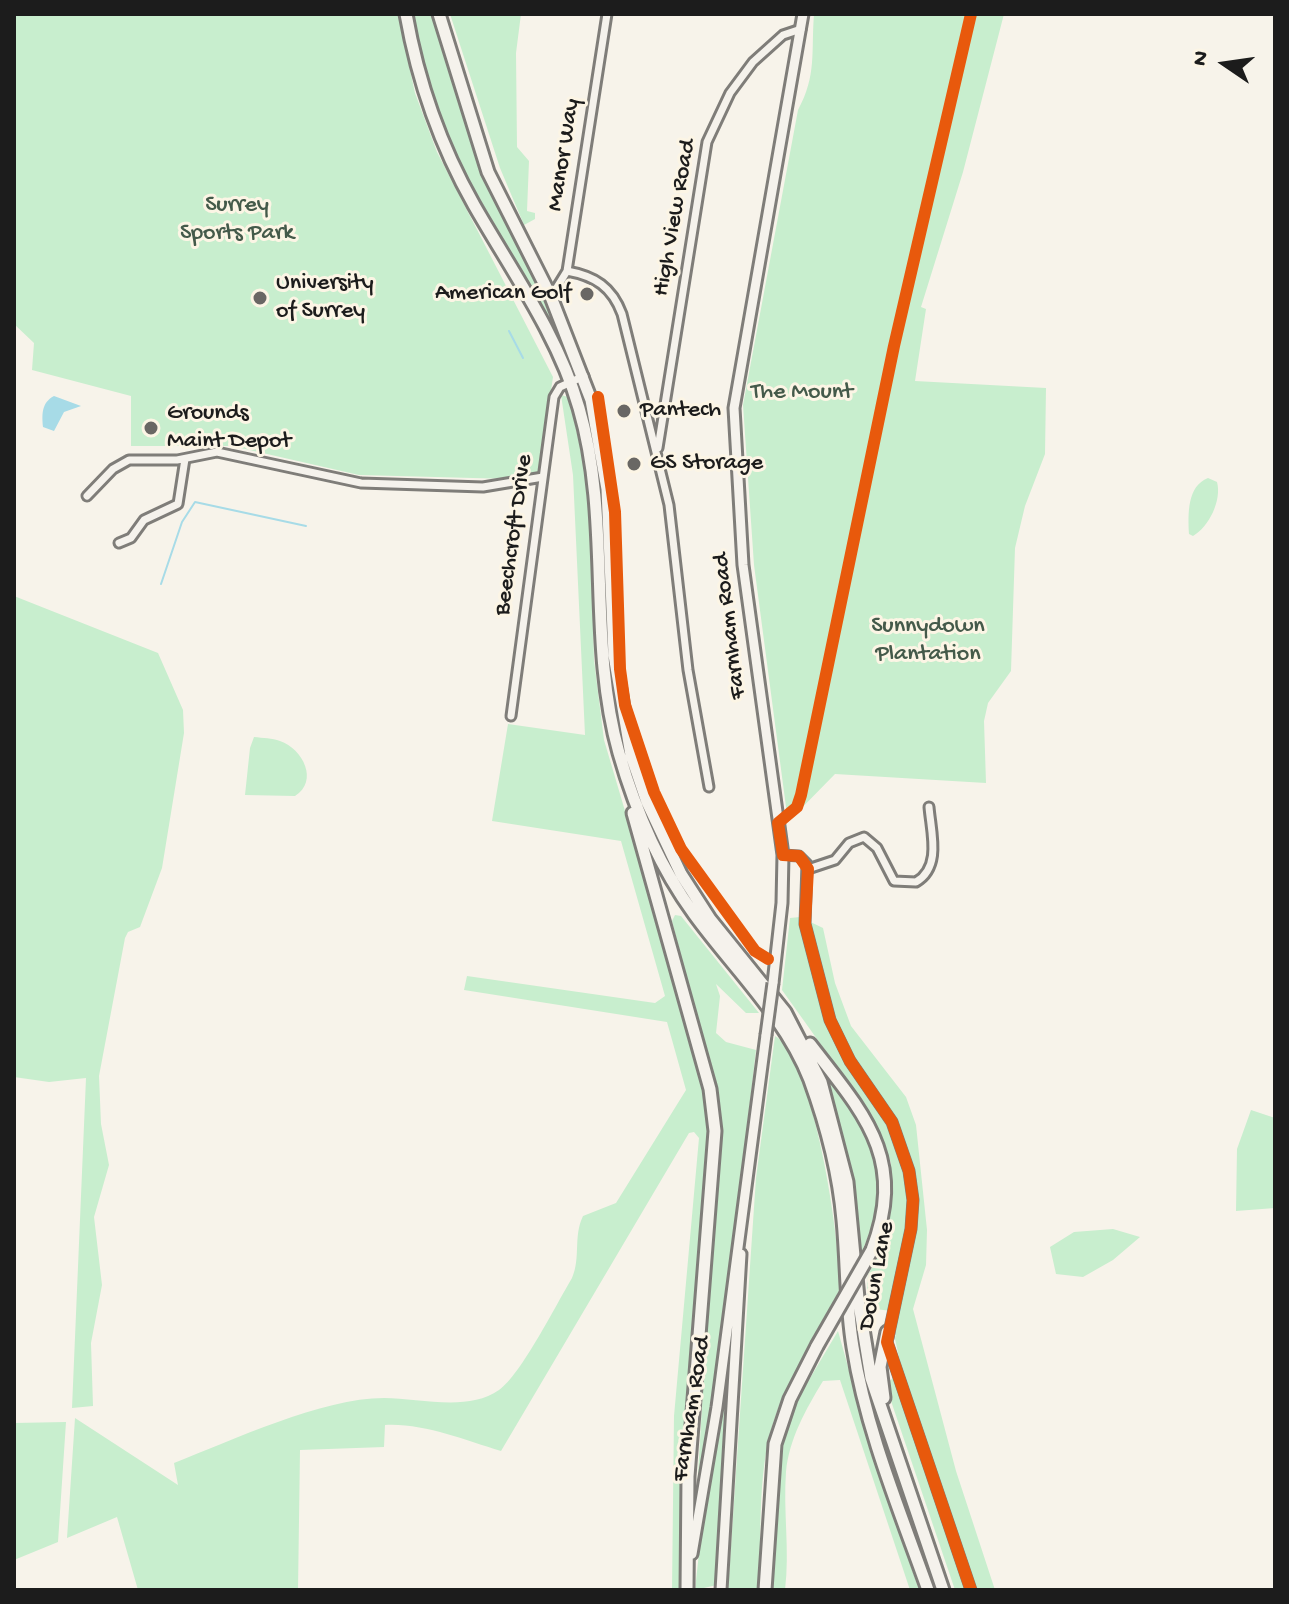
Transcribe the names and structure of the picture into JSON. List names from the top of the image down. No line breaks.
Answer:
{"streets":{"main road":["Farnham Road"],"street":["Manor Way","High View Road","Beechcroft Drive","Down Lane"]},"crossings":[["Manor Way","High View Road"],["High View Road","Farnham Road"]],"parks":["Surrey Sports Park","The Mount","Sunnydown Plantation"],"places":["American Golf","University of Surrey","Pantech","Grounds Maint Depot","GS Storage"],"north":"left"}
